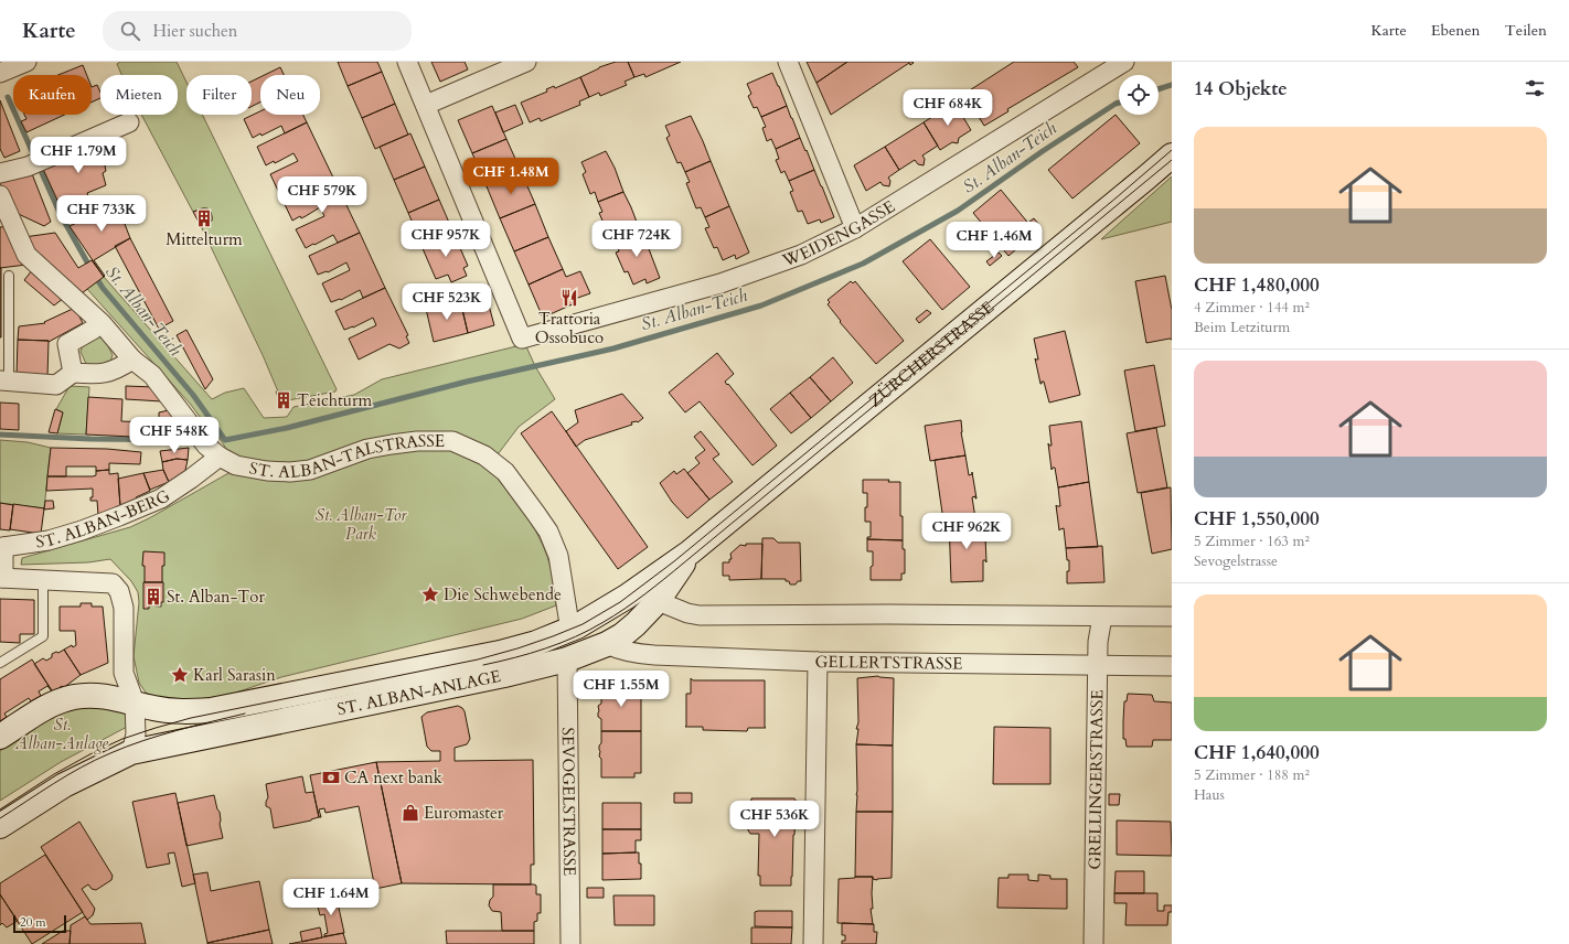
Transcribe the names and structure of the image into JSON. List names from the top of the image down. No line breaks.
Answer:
{"streets":{"main road":["ZÜRCHERSTRASSE","ST. ALBAN-ANLAGE"],"street":["WEIDENGASSE","ST. ALBAN-TALSTRASSE","ST. ALBAN-BERG","GELLERTSTRASSE","GRELLINGERSTRASSE","SEVOGELSTRASSE"]},"crossings":[["ZÜRCHERSTRASSE","ST. ALBAN-TALSTRASSE"],["ZÜRCHERSTRASSE","GELLERTSTRASSE"],["ZÜRCHERSTRASSE","ST. ALBAN-ANLAGE"],["ZÜRCHERSTRASSE","SEVOGELSTRASSE"],["ST. ALBAN-TALSTRASSE","ST. ALBAN-BERG"],["ST. ALBAN-TALSTRASSE","ST. ALBAN-ANLAGE"],["GELLERTSTRASSE","GRELLINGERSTRASSE"],["ST. ALBAN-ANLAGE","SEVOGELSTRASSE"]],"water":["St. Alban-Teich"],"parks":["St. Alban-Tor Park","St. Alban-Anlage"],"places":{"building":["Mittelturm","Teichturm","St. Alban-Tor"],"restaurant":["Trattoria Ossobuco"],"place":["Die Schwebende","Karl Sarasin"],"bank":["CA next bank"],"shop":["Euromaster"]},"scale_bar":"20 m","page":{"header":"Karte","search":"Hier suchen","nav":["Karte","Ebenen","Teilen"],"heading":"14 Objekte","chip":["Kaufen","Mieten","Filter","Neu"],"price":["CHF 684K","CHF 1.79M","CHF 1.48M","CHF 579K","CHF 733K","CHF 957K","CHF 724K","CHF 1.46M","CHF 523K","CHF 548K","CHF 962K","CHF 1.55M","CHF 536K","CHF 1.64M"],"list":[{"name":"CHF 1,480,000","note":"4 Zimmer · 144 m² · Beim Letziturm"},{"name":"CHF 1,550,000","note":"5 Zimmer · 163 m² · Sevogelstrasse"},{"name":"CHF 1,640,000","note":"5 Zimmer · 188 m² · Haus"}],"scale":"20 m"}}
